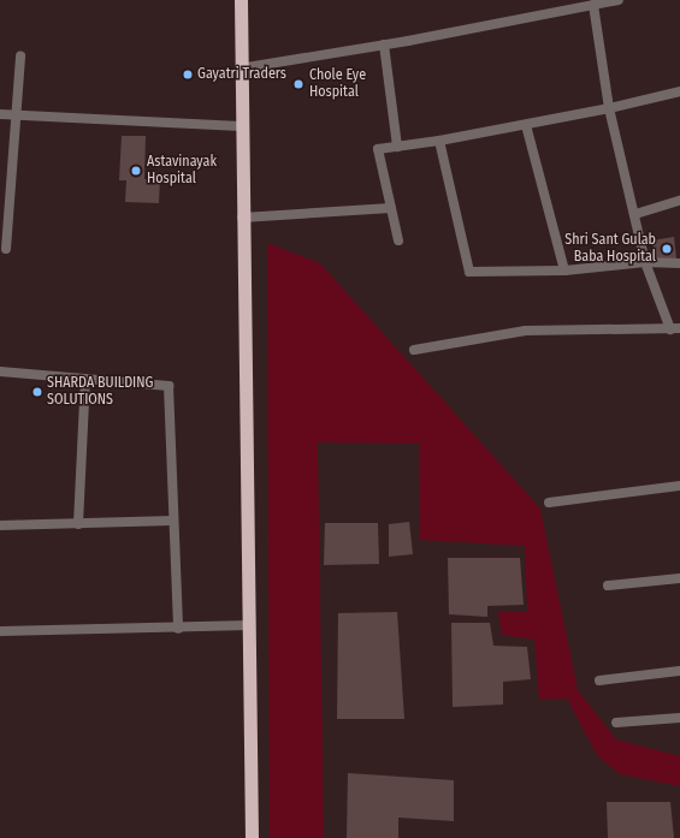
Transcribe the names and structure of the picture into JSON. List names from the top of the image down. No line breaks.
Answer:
{"places":["Gayatri Traders","Chole Eye Hospital","Astavinayak Hospital","Shri Sant Gulab Baba Hospital","SHARDA BUILDING SOLUTIONS"]}
